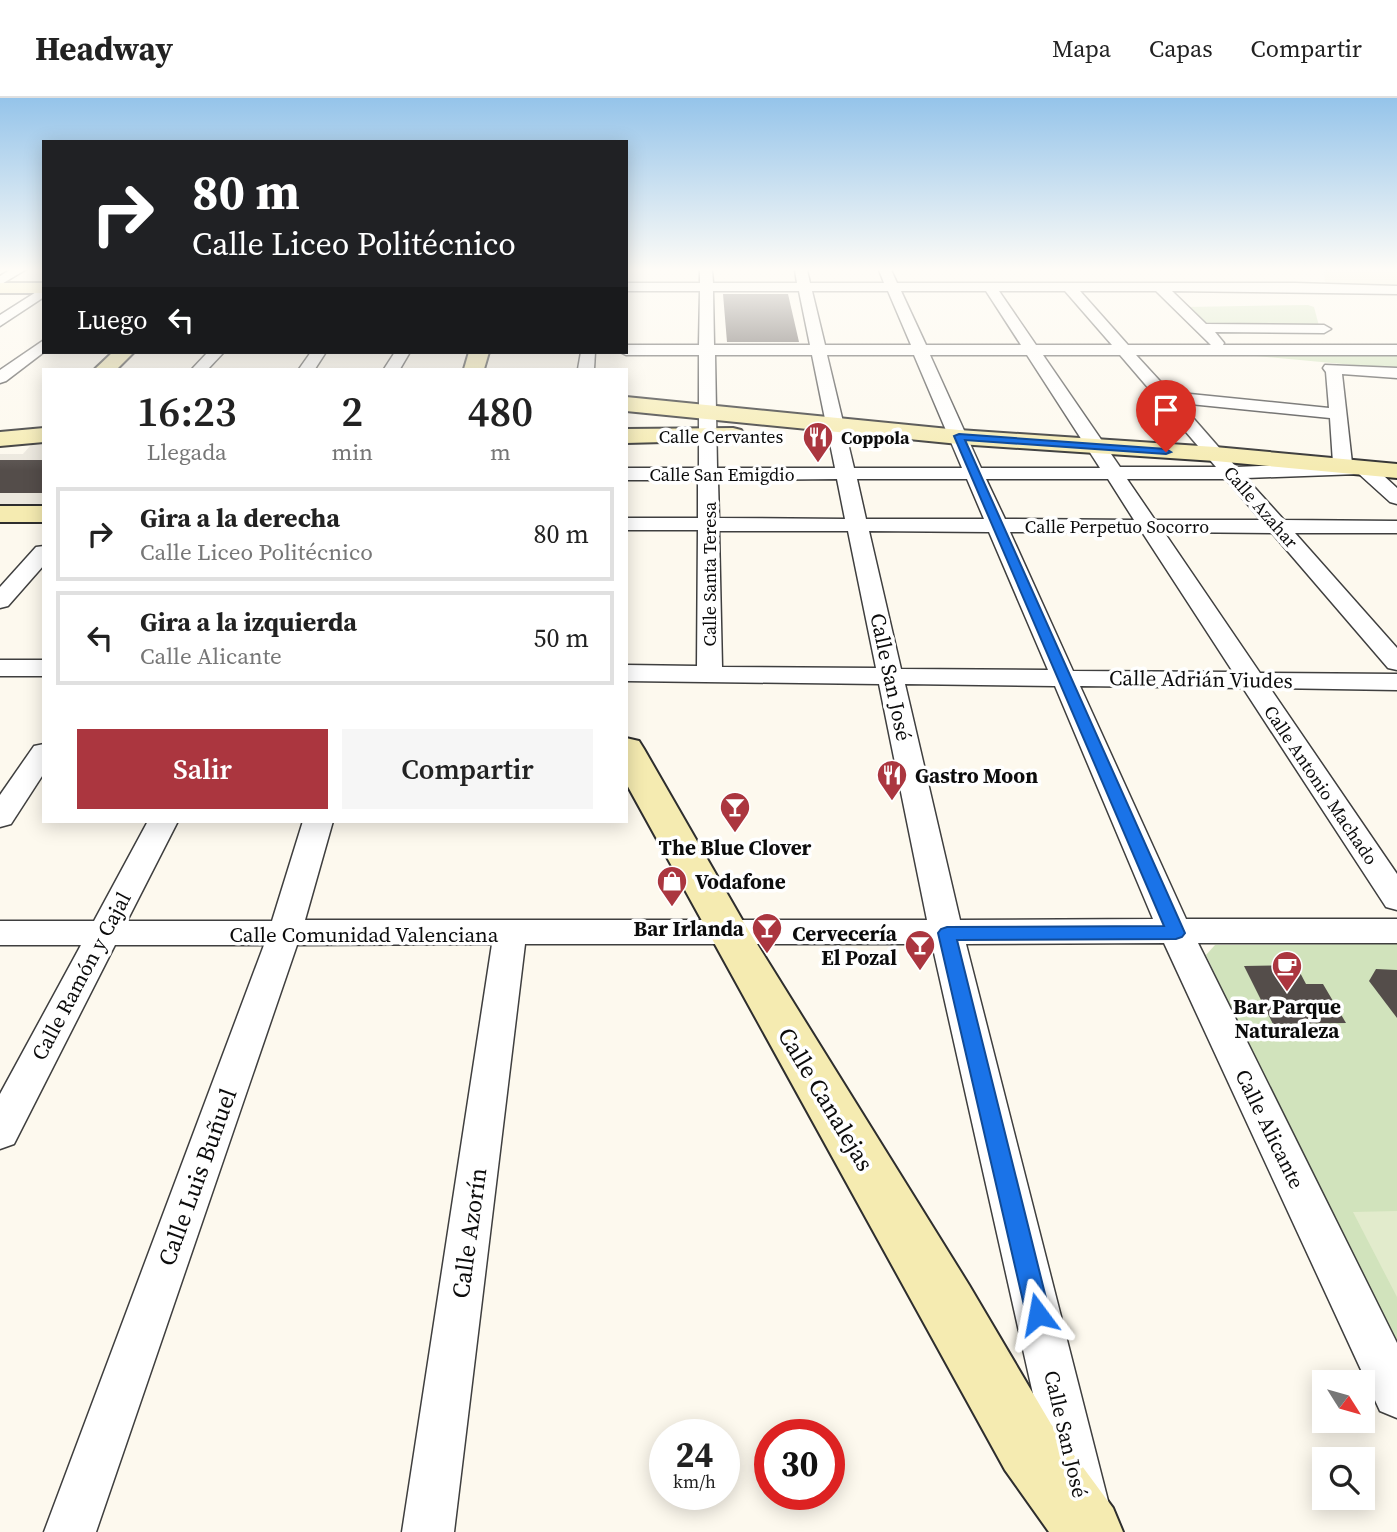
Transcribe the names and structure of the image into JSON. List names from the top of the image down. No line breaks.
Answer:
{"streets":{"street":["Calle Cervantes","Calle San Emigdio","Calle Azahar","Calle Perpetuo Socorro","Calle Santa Teresa","Calle San José","Calle Adrián Viudes","Calle Antonio Machado","Calle Comunidad Valenciana","Calle Ramón y Cajal","Calle Canalejas","Calle Alicante","Calle Luis Buñuel","Calle Azorín"]},"crossings":[["Calle Cervantes","Calle San Emigdio"],["Calle Cervantes","Calle Azahar"],["Calle Cervantes","Calle Santa Teresa"],["Calle Cervantes","Calle San José"],["Calle Cervantes","Calle Antonio Machado"],["Calle Cervantes","Calle Alicante"],["Calle San Emigdio","Calle Azahar"],["Calle San Emigdio","Calle Santa Teresa"],["Calle San Emigdio","Calle San José"],["Calle San Emigdio","Calle Antonio Machado"],["Calle San Emigdio","Calle Alicante"],["Calle Azahar","Calle Perpetuo Socorro"],["Calle Perpetuo Socorro","Calle Santa Teresa"],["Calle Perpetuo Socorro","Calle San José"],["Calle Perpetuo Socorro","Calle Antonio Machado"],["Calle Perpetuo Socorro","Calle Alicante"],["Calle Santa Teresa","Calle Adrián Viudes"],["Calle San José","Calle Adrián Viudes"],["Calle San José","Calle Comunidad Valenciana"],["Calle San José","Calle Canalejas"],["Calle Adrián Viudes","Calle Antonio Machado"],["Calle Adrián Viudes","Calle Alicante"],["Calle Comunidad Valenciana","Calle Ramón y Cajal"],["Calle Comunidad Valenciana","Calle Canalejas"],["Calle Comunidad Valenciana","Calle Alicante"],["Calle Comunidad Valenciana","Calle Luis Buñuel"],["Calle Comunidad Valenciana","Calle Azorín"]],"places":{"restaurant":["Coppola","Gastro Moon"],"bar":["The Blue Clover","Bar Irlanda","Cervecería El Pozal"],"shop":["Vodafone"],"cafe":["Bar Parque Naturaleza"]},"north":"bottom right","page":{"header":"Headway","nav":["Mapa","Capas","Compartir"],"turn":["80 m","Calle Liceo Politécnico"],"then":"Luego","eta":["16:23","Llegada","2","min","480","m"],"list":[{"name":"Gira a la derecha","note":"Calle Liceo Politécnico","value":"80 m"},{"name":"Gira a la izquierda","note":"Calle Alicante","value":"50 m"}],"buttons":["Salir","Compartir"],"speed":"24 km/h","limit":"30"}}
